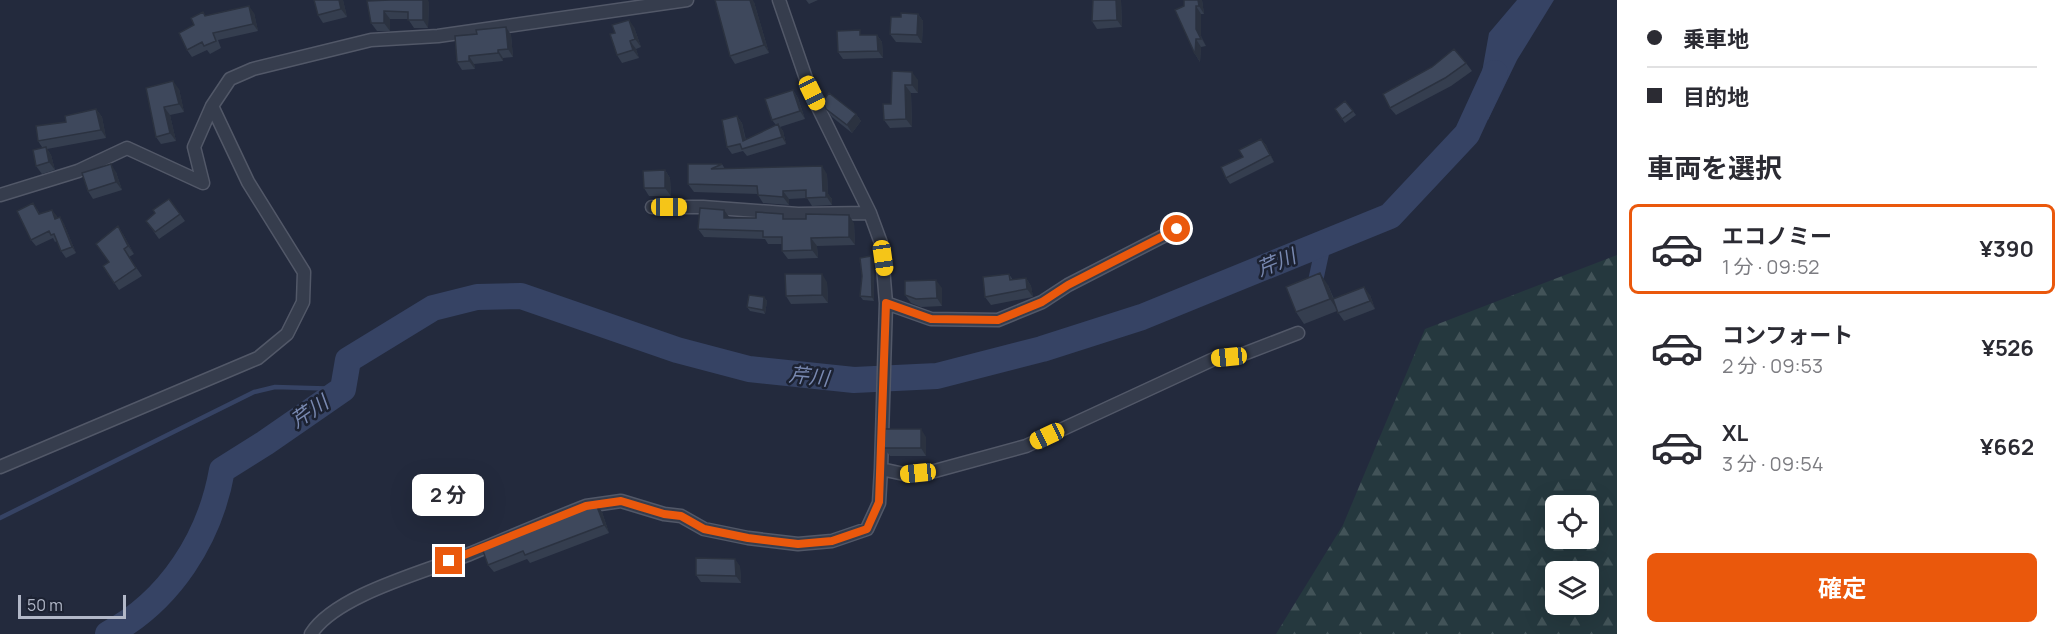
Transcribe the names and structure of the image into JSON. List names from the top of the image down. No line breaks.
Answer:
{"water":["芹川"],"scale_bar":"50 m","page":{"banner":["乗車地","目的地"],"heading":"車両を選択","list":[{"name":"エコノミー","note":"1 分 · 09:52","value":"¥390"},{"name":"コンフォート","note":"2 分 · 09:53","value":"¥526"},{"name":"XL","note":"3 分 · 09:54","value":"¥662"}],"bubble":"2 分","buttons":"確定","scale":"50 m"}}
